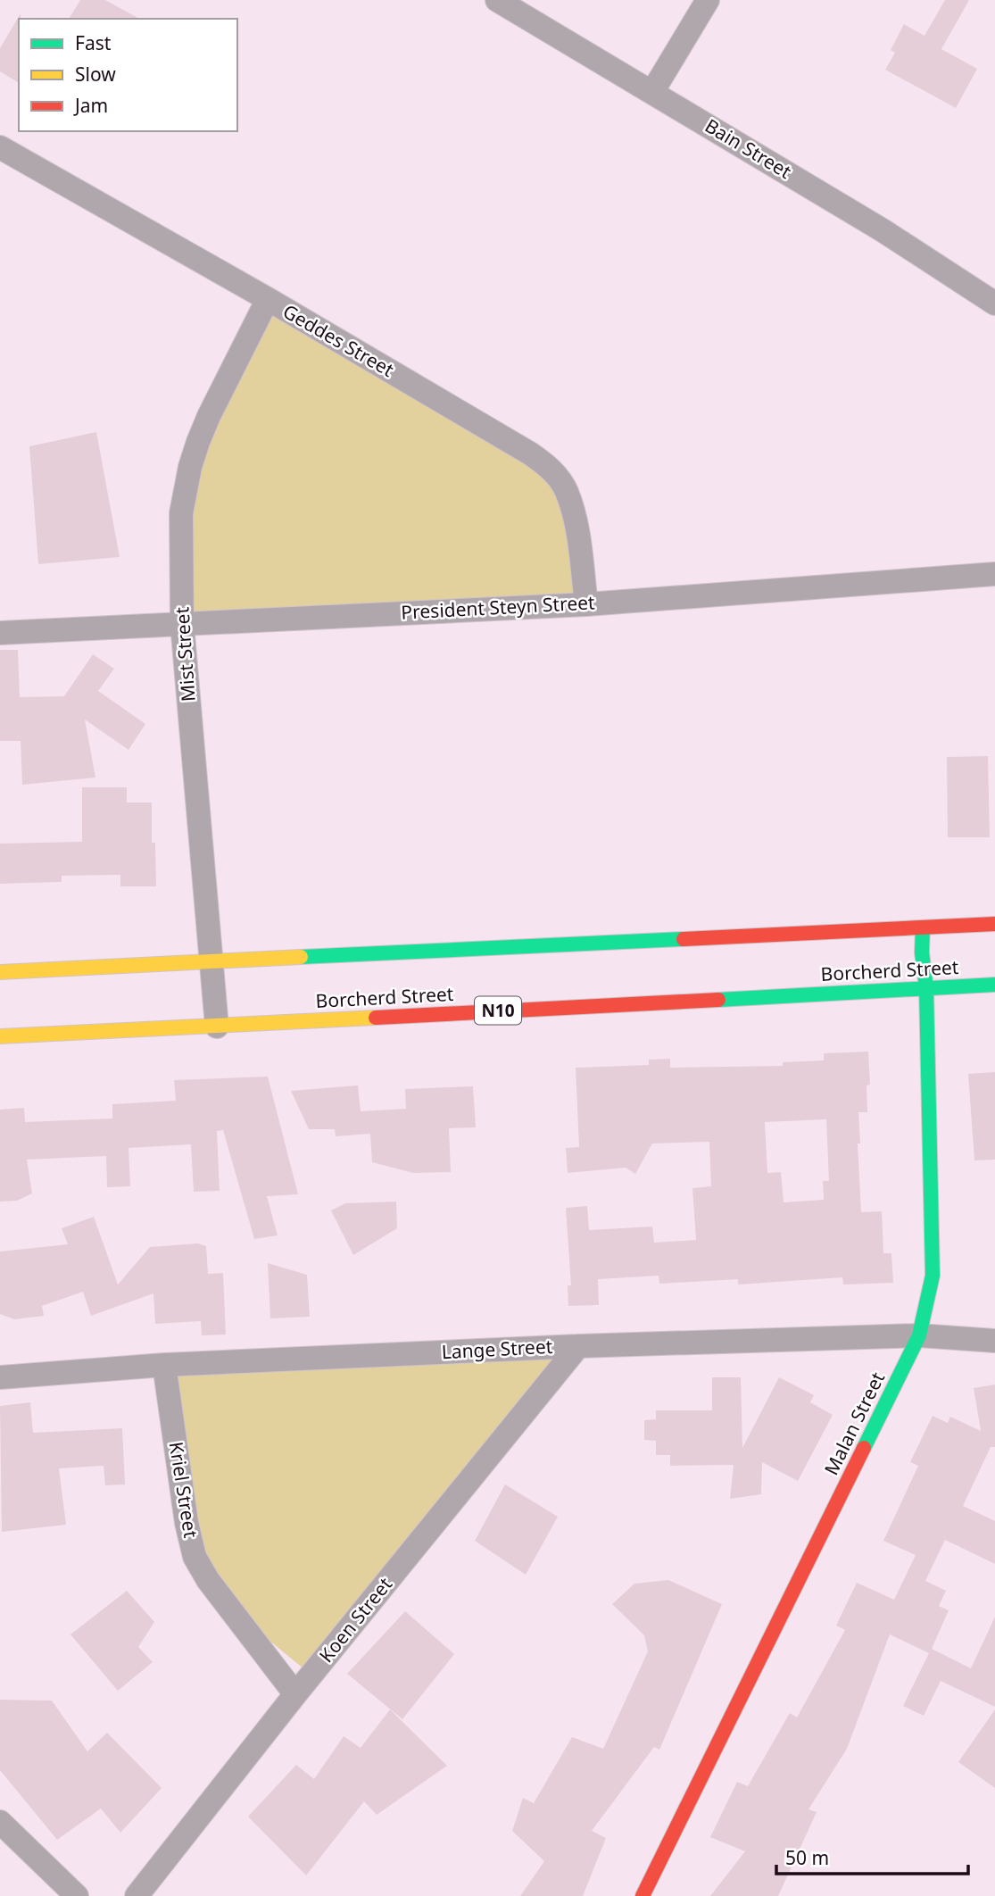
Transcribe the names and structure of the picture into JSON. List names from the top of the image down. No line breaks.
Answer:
{"streets":{"main road":["Borcherd Street","N10","Malan Street"],"street":["Bain Street","Geddes Street","President Steyn Street","Mist Street","Lange Street","Kriel Street","Koen Street"]},"crossings":[["Geddes Street","President Steyn Street"],["Geddes Street","Mist Street"],["President Steyn Street","Mist Street"],["Mist Street","Borcherd Street"],["Borcherd Street","Malan Street"],["Lange Street","Malan Street"],["Lange Street","Kriel Street"],["Lange Street","Koen Street"],["Kriel Street","Koen Street"]],"legend":["Fast","Slow","Jam"],"scale_bar":"50 m"}
